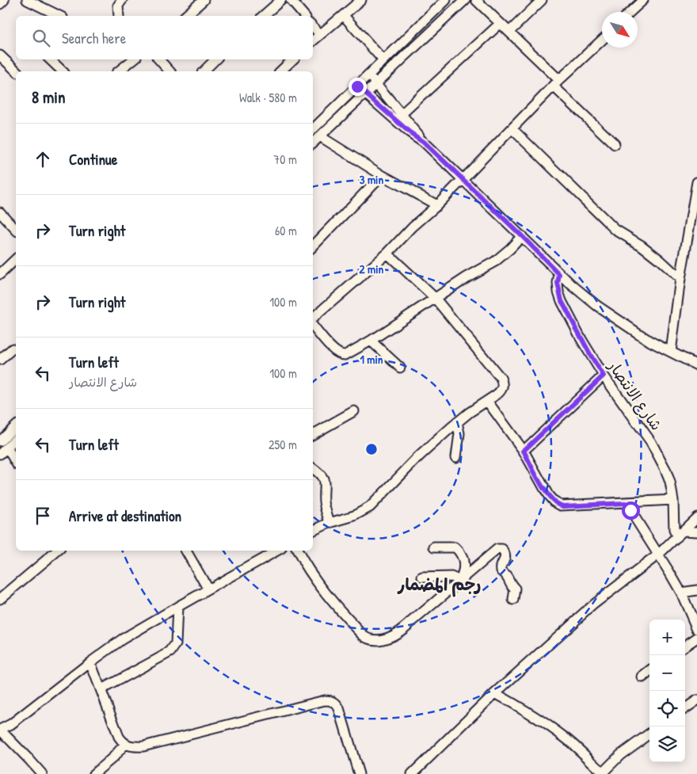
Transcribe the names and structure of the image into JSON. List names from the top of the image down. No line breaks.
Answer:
{"streets":{"street":["شارع الانتصار"]},"districts":["رجم المضمار"],"north":"bottom right","page":{"search":"Search here","heading":["8 min","Walk · 580 m"],"list":[["Continue","70 m"],["Turn right","60 m"],["Turn right","100 m"],["Turn left","شارع الانتصار","100 m"],["Turn left","250 m"],"Arrive at destination"],"map_buttons":["+","−"]},"rings":["3 min","2 min","1 min"]}
